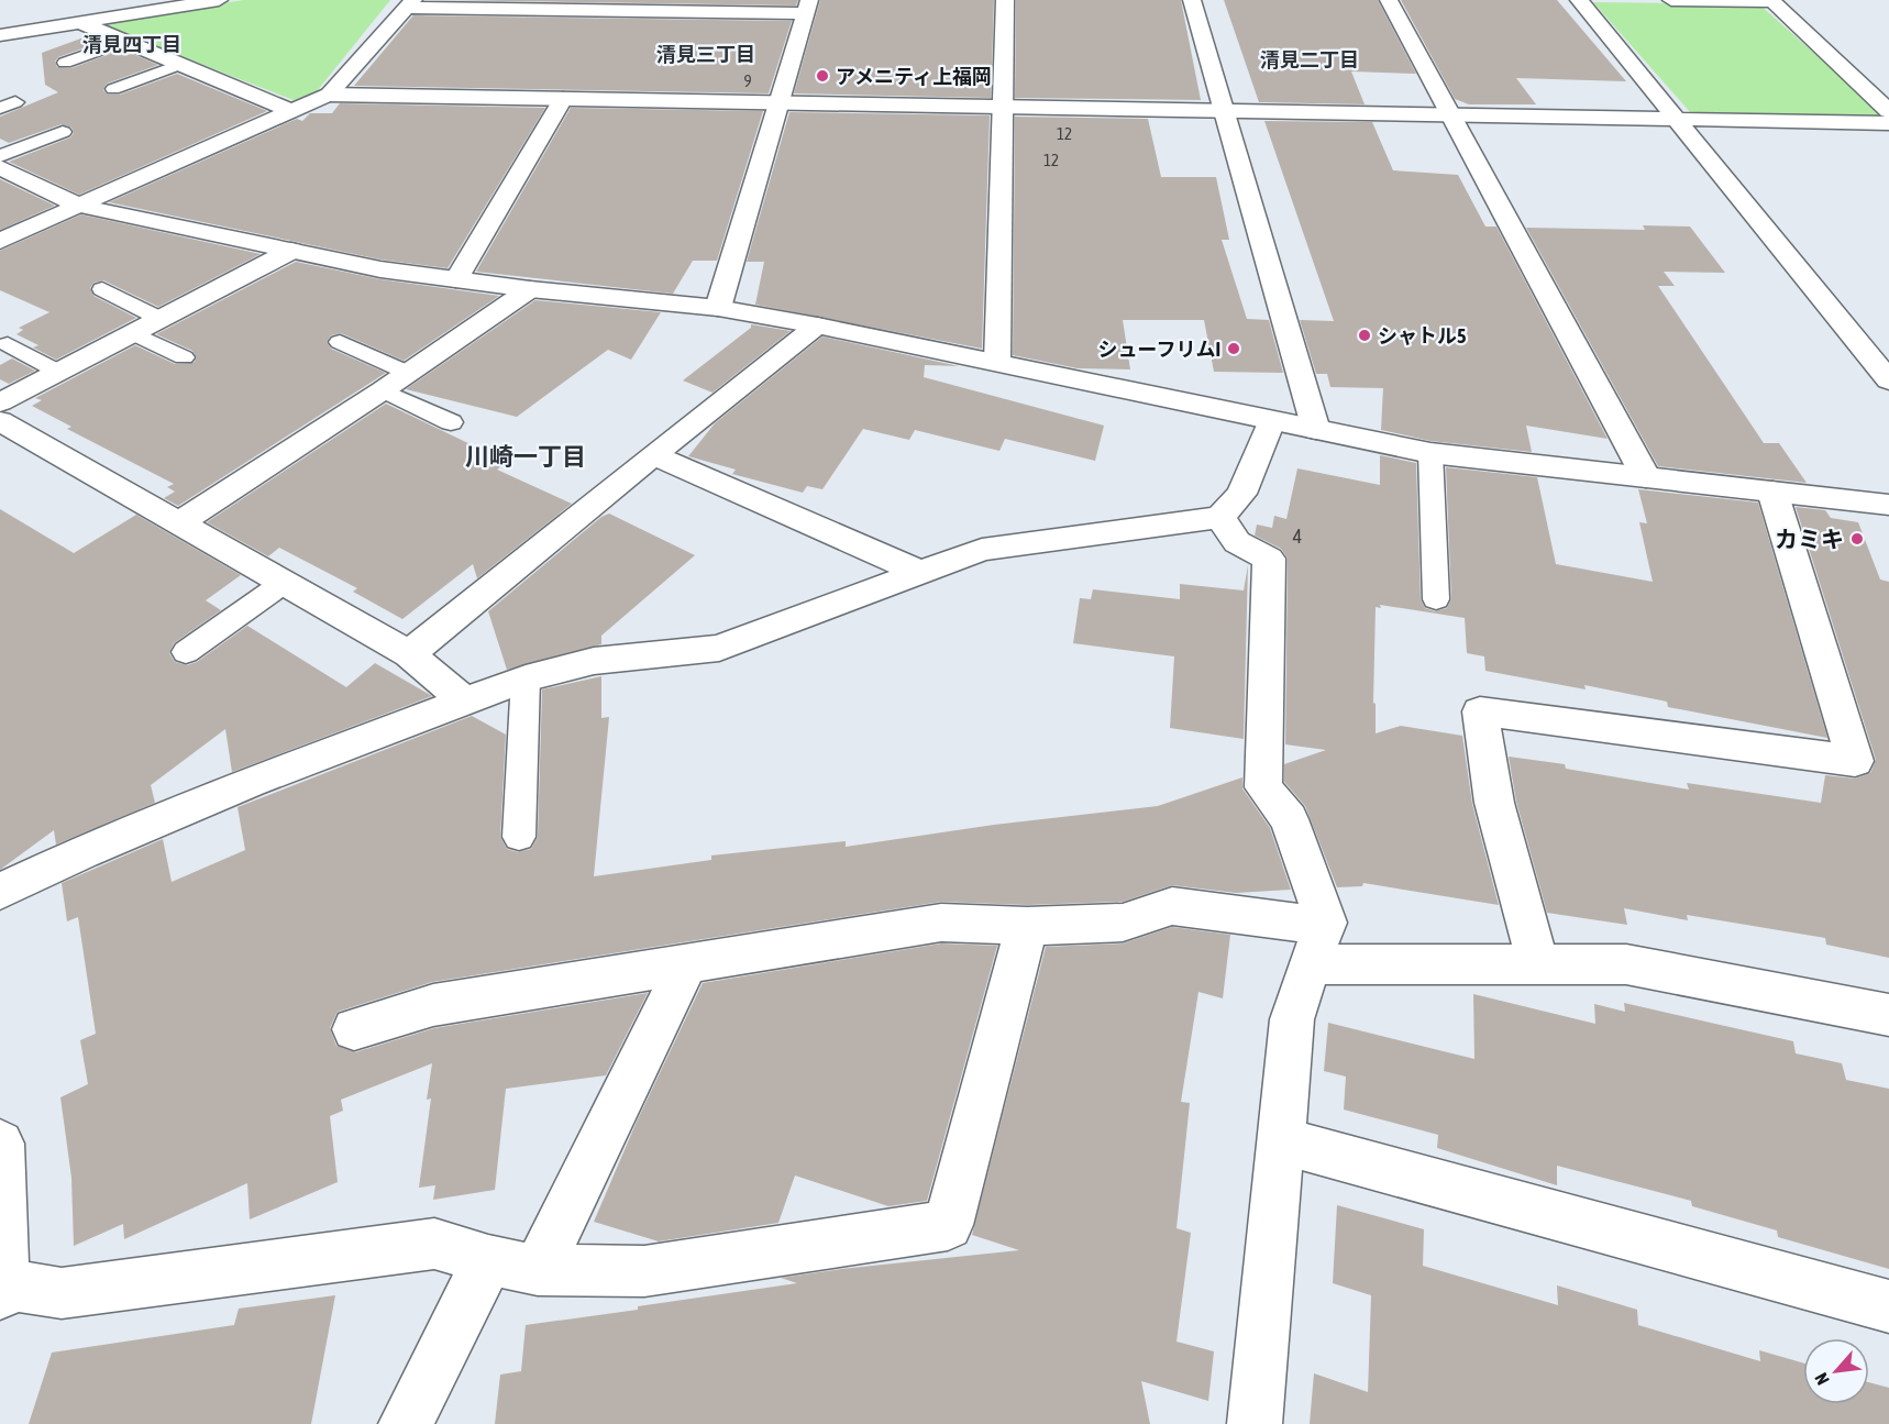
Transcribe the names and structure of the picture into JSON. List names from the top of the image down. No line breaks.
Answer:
{"districts":["清見四丁目","清見三丁目","清見二丁目","川崎一丁目"],"places":["アメニティ上福岡","シャトル5","シューフリムI","カミキ"],"house_numbers":["9","12","12","4"],"north":"bottom left"}
